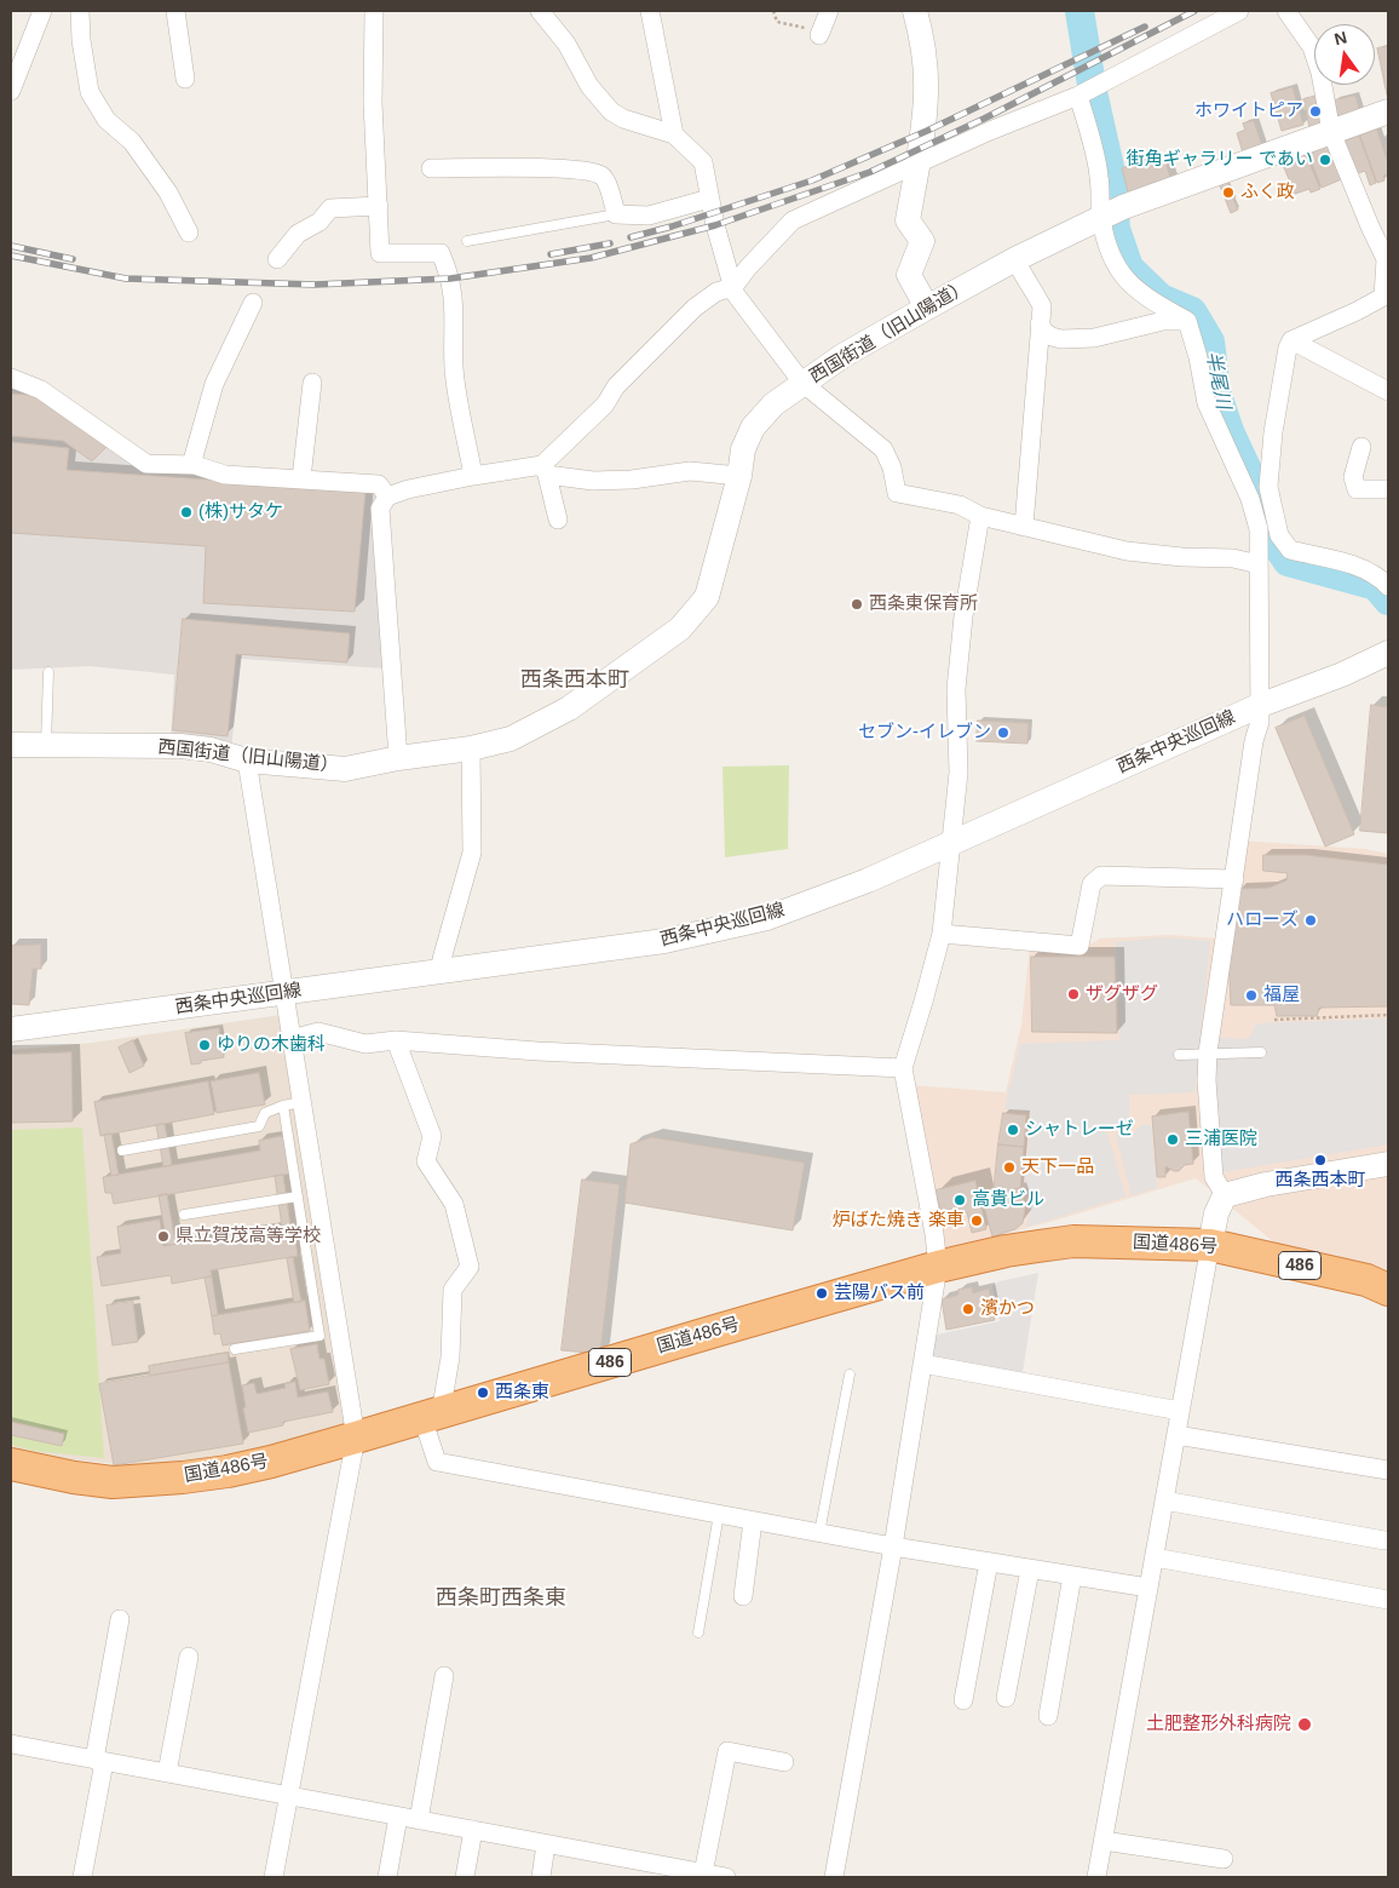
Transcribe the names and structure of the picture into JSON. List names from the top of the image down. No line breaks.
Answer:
{"streets":{"highway":["国道486号","486"],"street":["西国街道（旧山陽道）","西条中央巡回線"]},"districts":["西条西本町","西条町西条東"],"water":["半尾川"],"places":["ホワイトピア","街角ギャラリー であい","ふく政","(株)サタケ","西条東保育所","セブン-イレブン","ハローズ","ザグザグ","福屋","ゆりの木歯科","シャトレーゼ","三浦医院","西条西本町","天下一品","高貴ビル","炉ばた焼き 楽車","県立賀茂高等学校","芸陽バス前","濱かつ","西条東","土肥整形外科病院"],"north":"top"}
